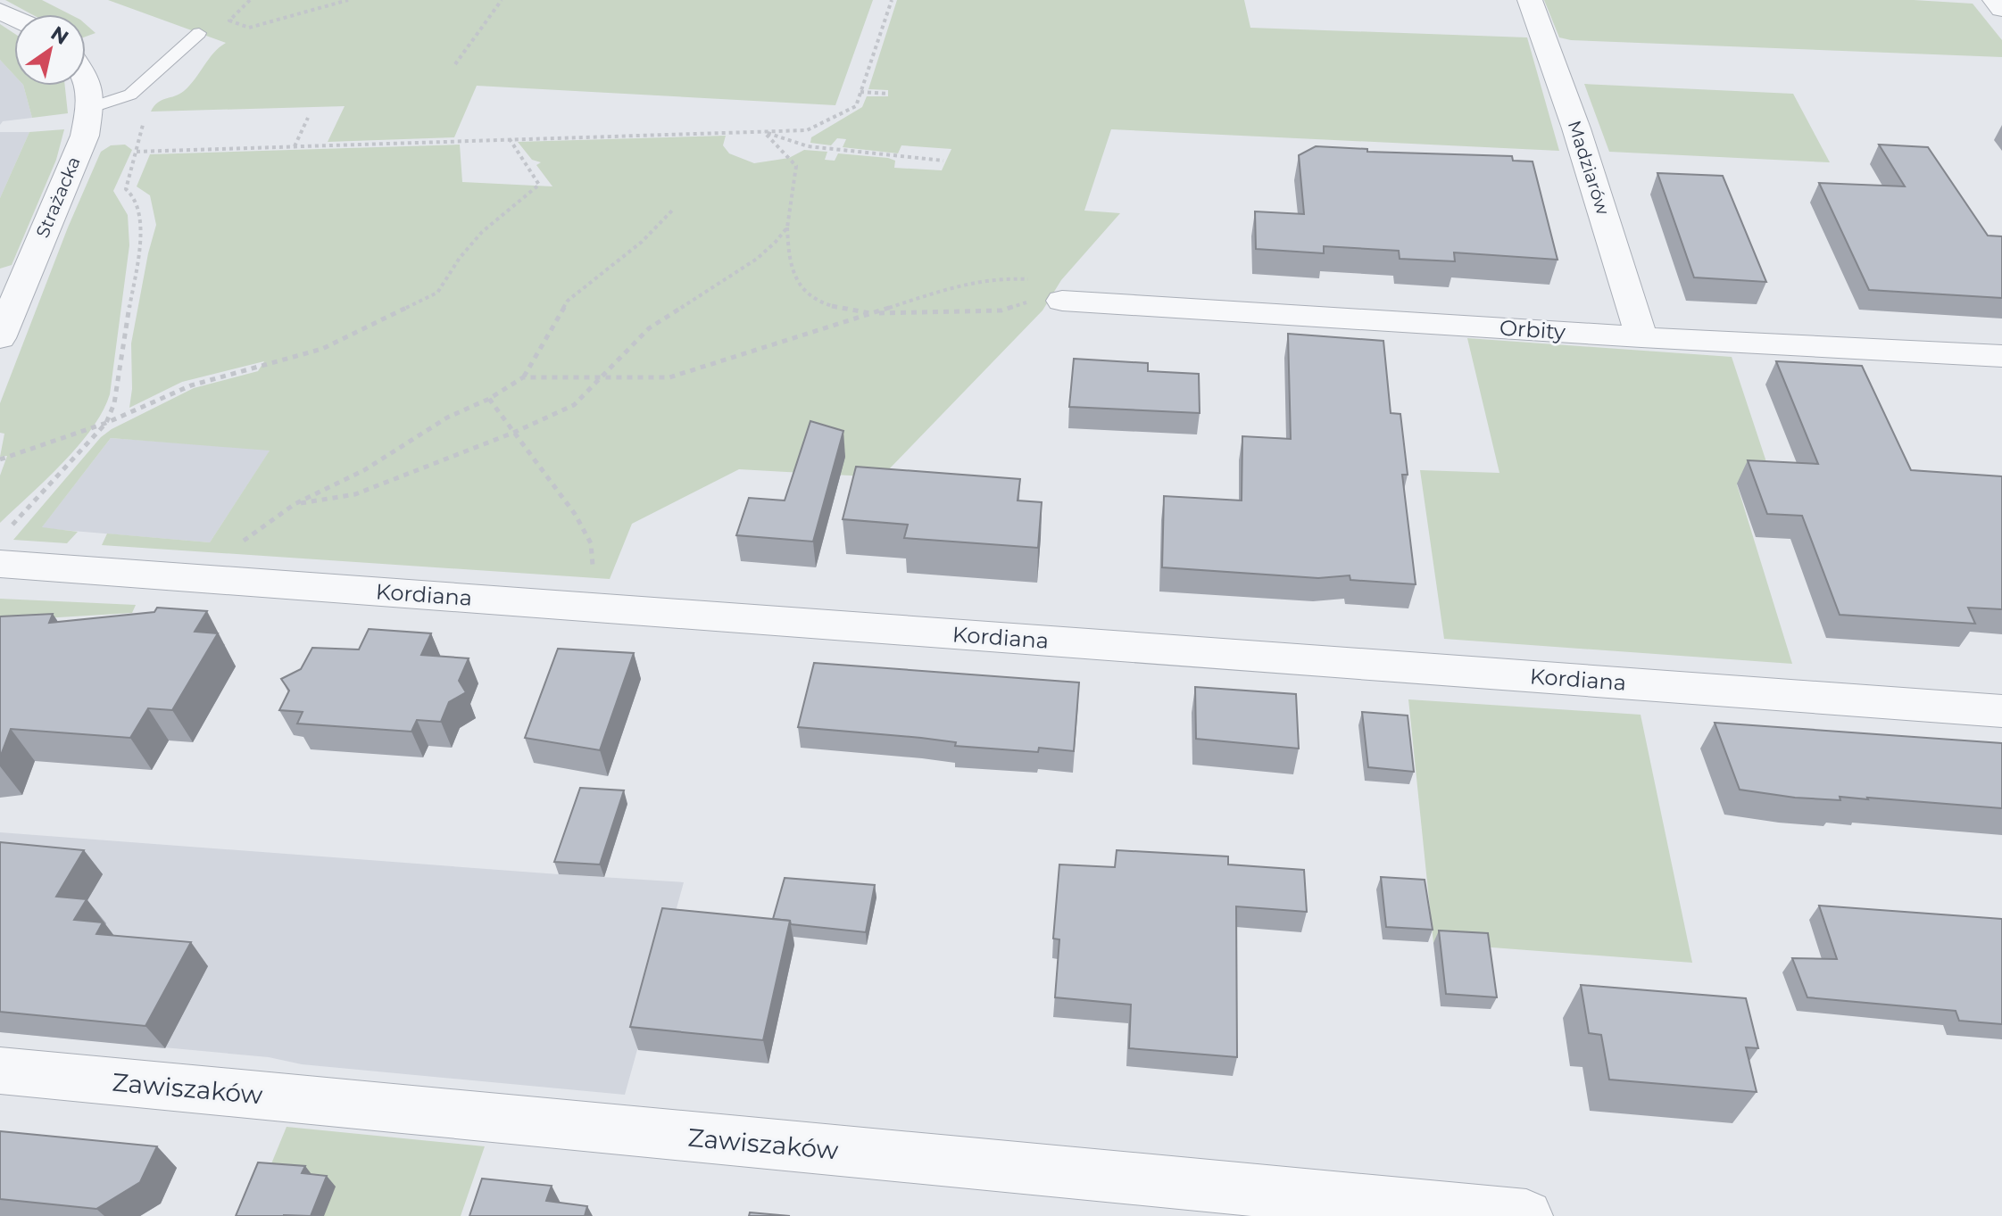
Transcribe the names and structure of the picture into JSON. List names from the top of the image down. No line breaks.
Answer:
{"streets":{"street":["Madziarów","Strażacka","Orbity","Kordiana","Zawiszaków"]},"crossings":[["Madziarów","Orbity"]],"north":"top right"}
